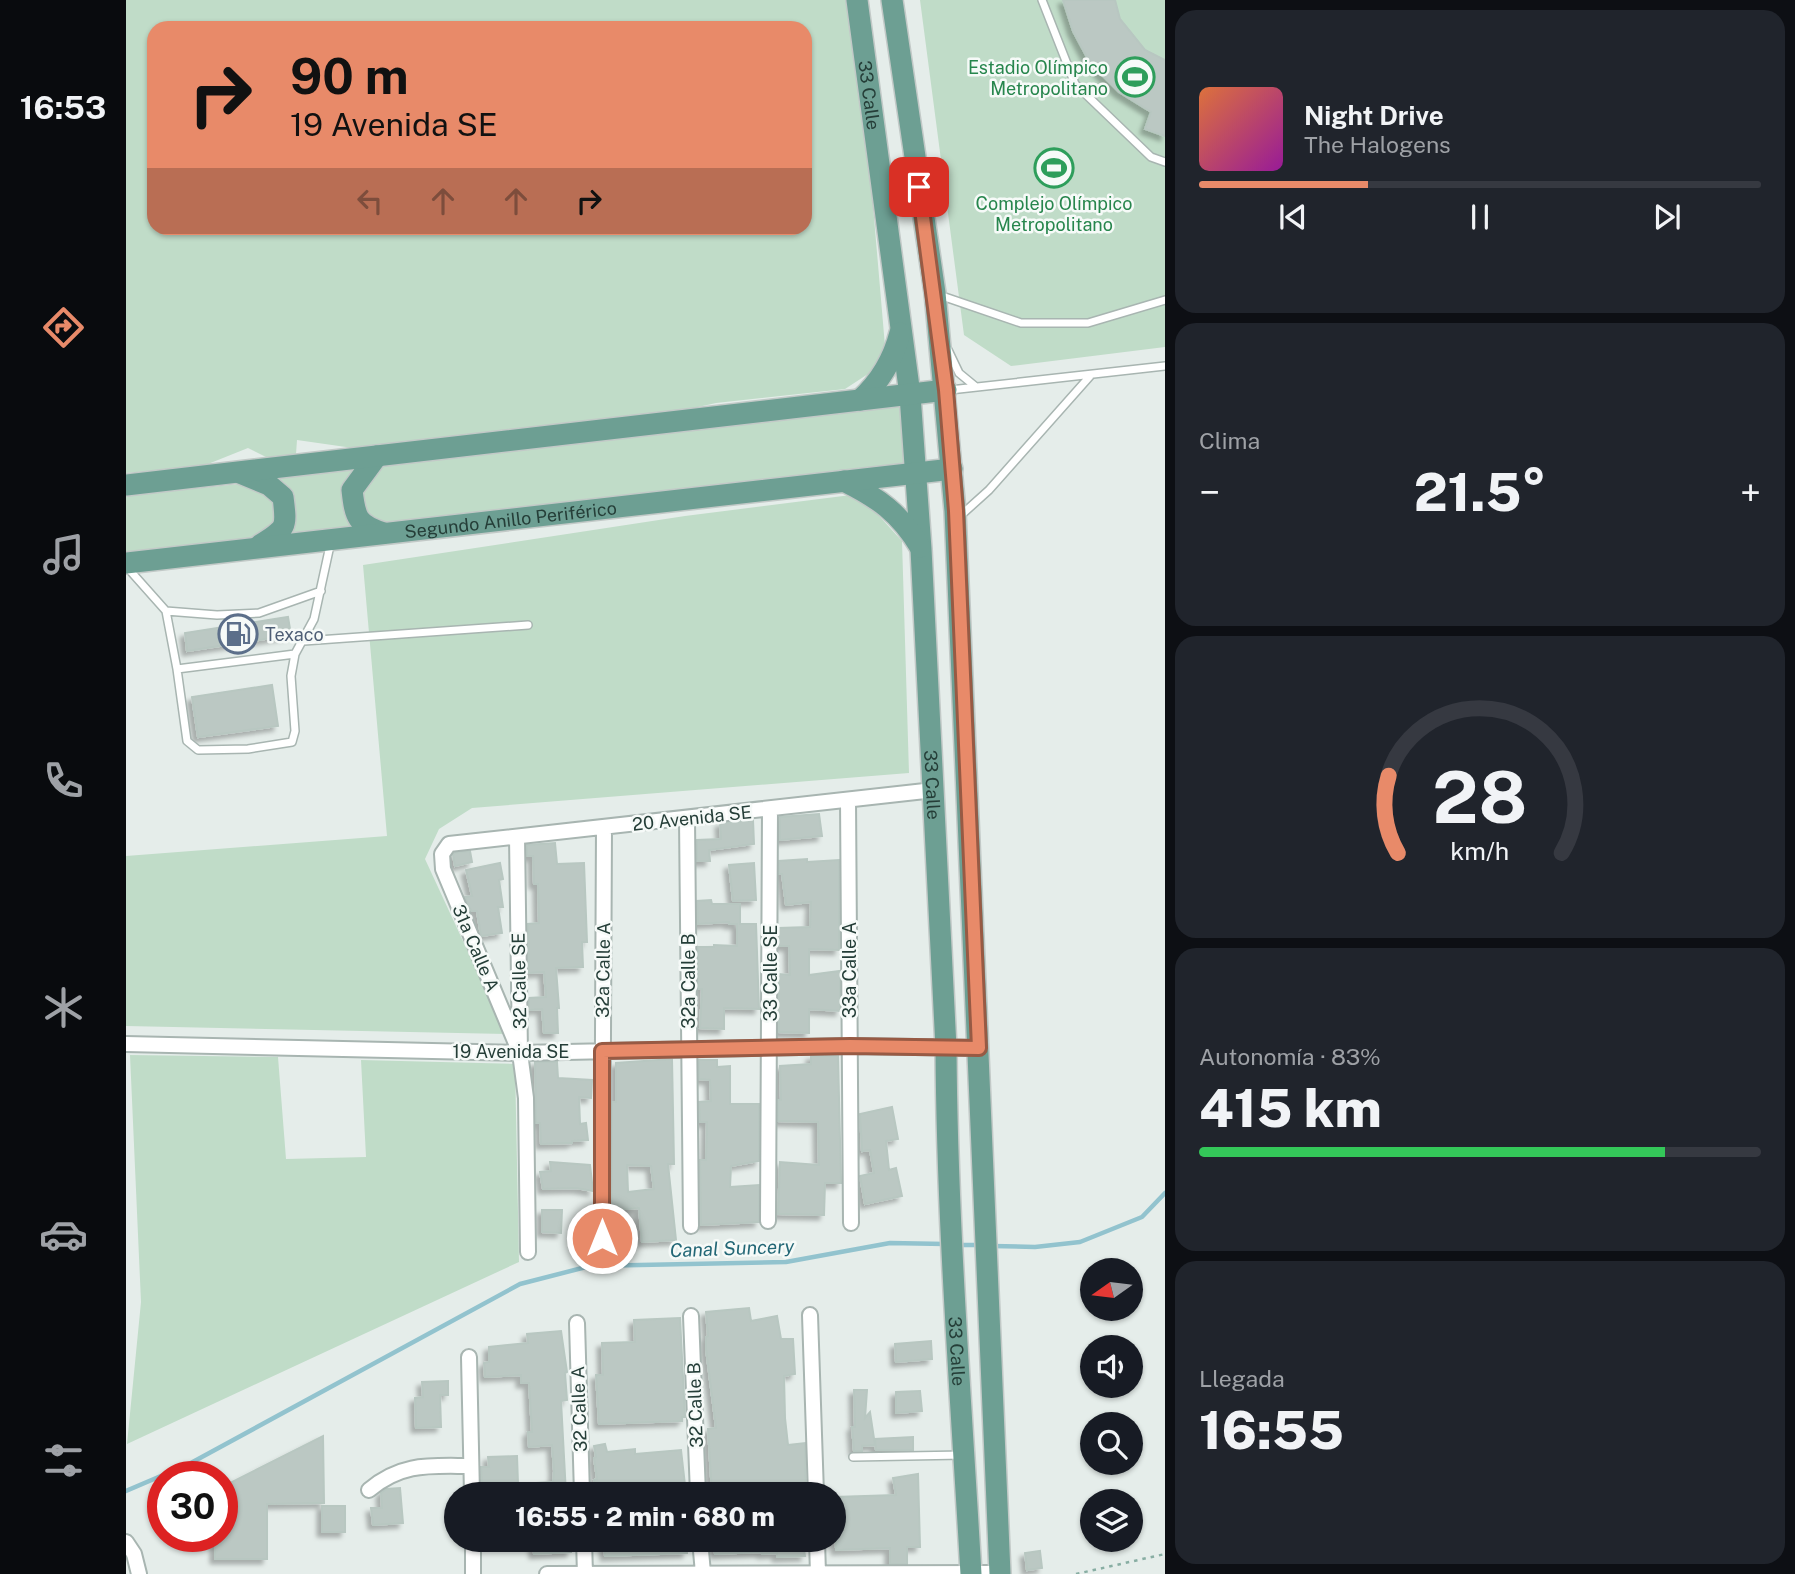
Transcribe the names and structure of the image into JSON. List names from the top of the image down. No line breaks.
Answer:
{"streets":{"main road":["33 Calle","Segundo Anillo Periférico"],"street":["20 Avenida SE","31a Calle A","32a Calle A","33a Calle A","33 Calle SE","32 Calle SE","32a Calle B","19 Avenida SE","32 Calle B","32 Calle A"]},"crossings":[["33 Calle","Segundo Anillo Periférico"],["33 Calle","20 Avenida SE"],["33 Calle","19 Avenida SE"],["20 Avenida SE","31a Calle A"],["20 Avenida SE","32a Calle A"],["20 Avenida SE","33a Calle A"],["20 Avenida SE","33 Calle SE"],["20 Avenida SE","32 Calle SE"],["20 Avenida SE","32a Calle B"],["31a Calle A","32 Calle SE"],["31a Calle A","19 Avenida SE"],["32a Calle A","19 Avenida SE"],["33a Calle A","19 Avenida SE"],["33 Calle SE","19 Avenida SE"],["32 Calle SE","19 Avenida SE"],["32a Calle B","19 Avenida SE"]],"water":["Canal Suncery"],"places":{"sports":["Estadio Olímpico Metropolitano","Complejo Olímpico Metropolitano"],"fuel station":["Texaco"]},"north":"left","page":{"tabs":"16:53","turn":["90 m","19 Avenida SE"],"song":["Night Drive","The Halogens"],"tile":["Clima",["Autonomía · 83%","415 km"],["Llegada","16:55"]],"heat":["−","21.5°","+"],"limit":"30","trip":"16:55 · 2 min · 680 m","gauge":["28","km/h"]}}
